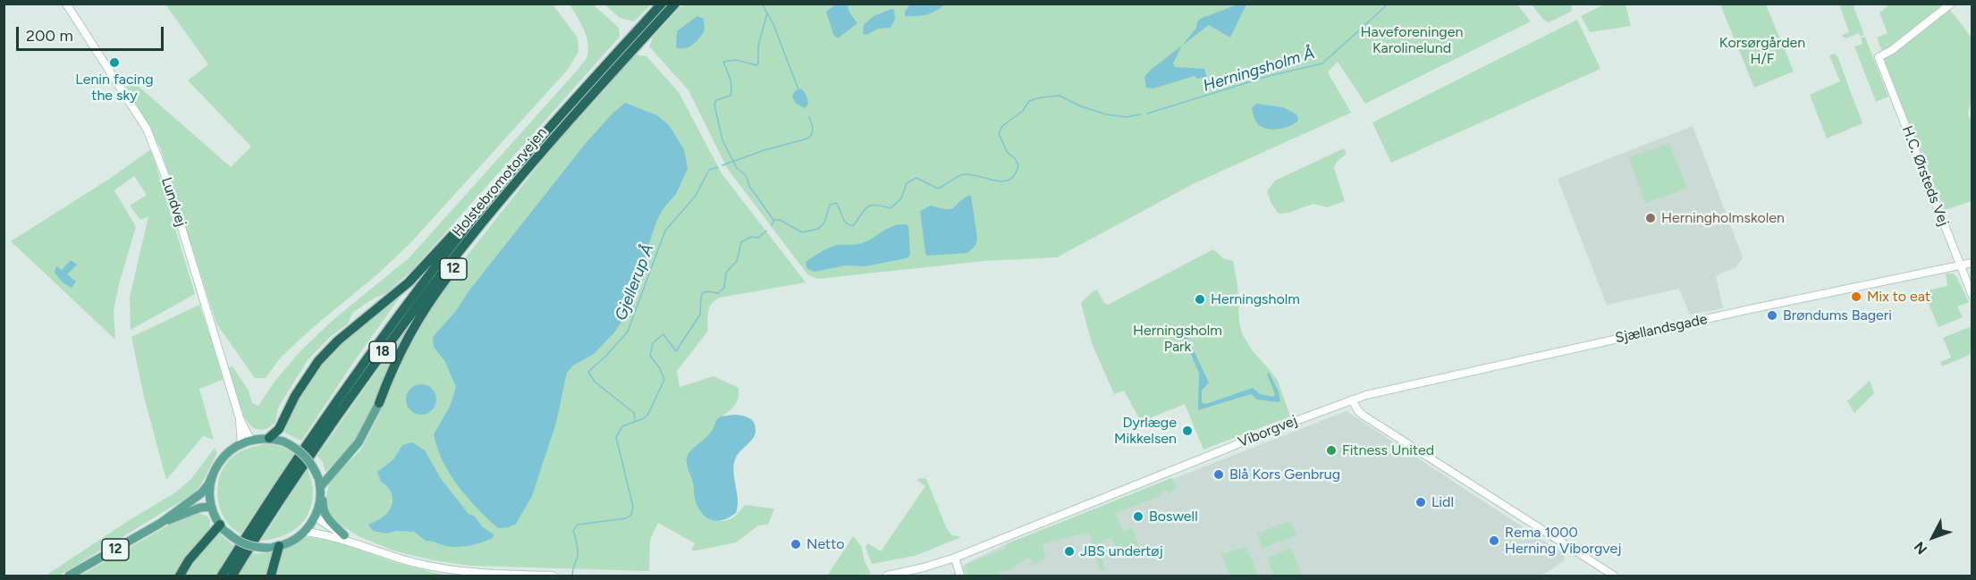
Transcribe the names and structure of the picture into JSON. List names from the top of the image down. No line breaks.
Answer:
{"streets":{"highway":["Holstebromotorvejen","12","18"],"street":["H.C. Ørsteds Vej","Lundvej","Sjællandsgade","Viborgvej"]},"crossings":[["H.C. Ørsteds Vej","Sjællandsgade"],["Holstebromotorvejen","12"],["Lundvej","12"],["Sjællandsgade","Viborgvej"]],"water":["Herningsholm Å","Gjellerup Å"],"parks":["Haveforeningen Karolinelund","Korsørgården H/F","Herningsholm Park"],"places":["Lenin facing the sky","Herningholmskolen","Mix to eat","Herningsholm","Brøndums Bageri","Dyrlæge Mikkelsen","Fitness United","Blå Kors Genbrug","Lidl","Boswell","Rema 1000 Herning Viborgvej","Netto","JBS undertøj"],"scale_bar":"200 m","north":"bottom left"}
